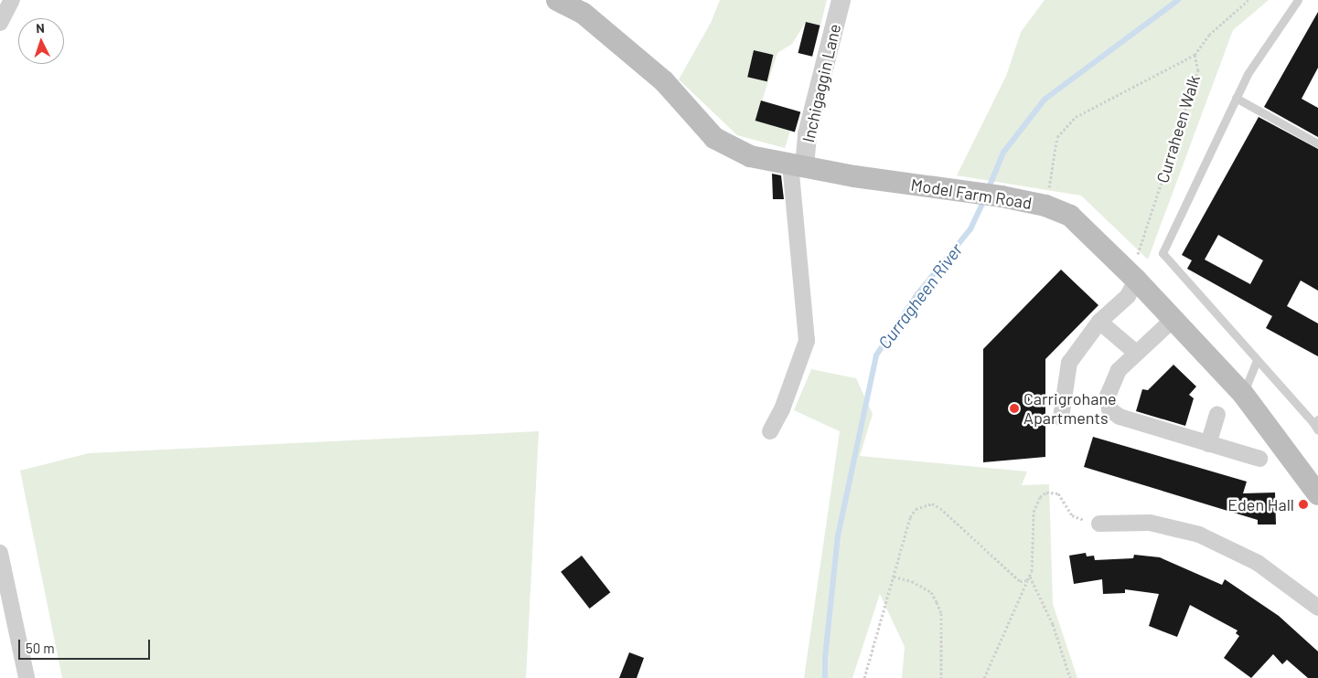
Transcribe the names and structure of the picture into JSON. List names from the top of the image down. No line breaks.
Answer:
{"streets":{"main road":["Model Farm Road"],"street":["Inchigaggin Lane"],"path":["Curraheen Walk"]},"crossings":[["Inchigaggin Lane","Model Farm Road"],["Curraheen Walk","Model Farm Road"]],"water":["Curragheen River"],"places":["Carrigrohane Apartments","Eden Hall"],"scale_bar":"50 m","north":"top"}
